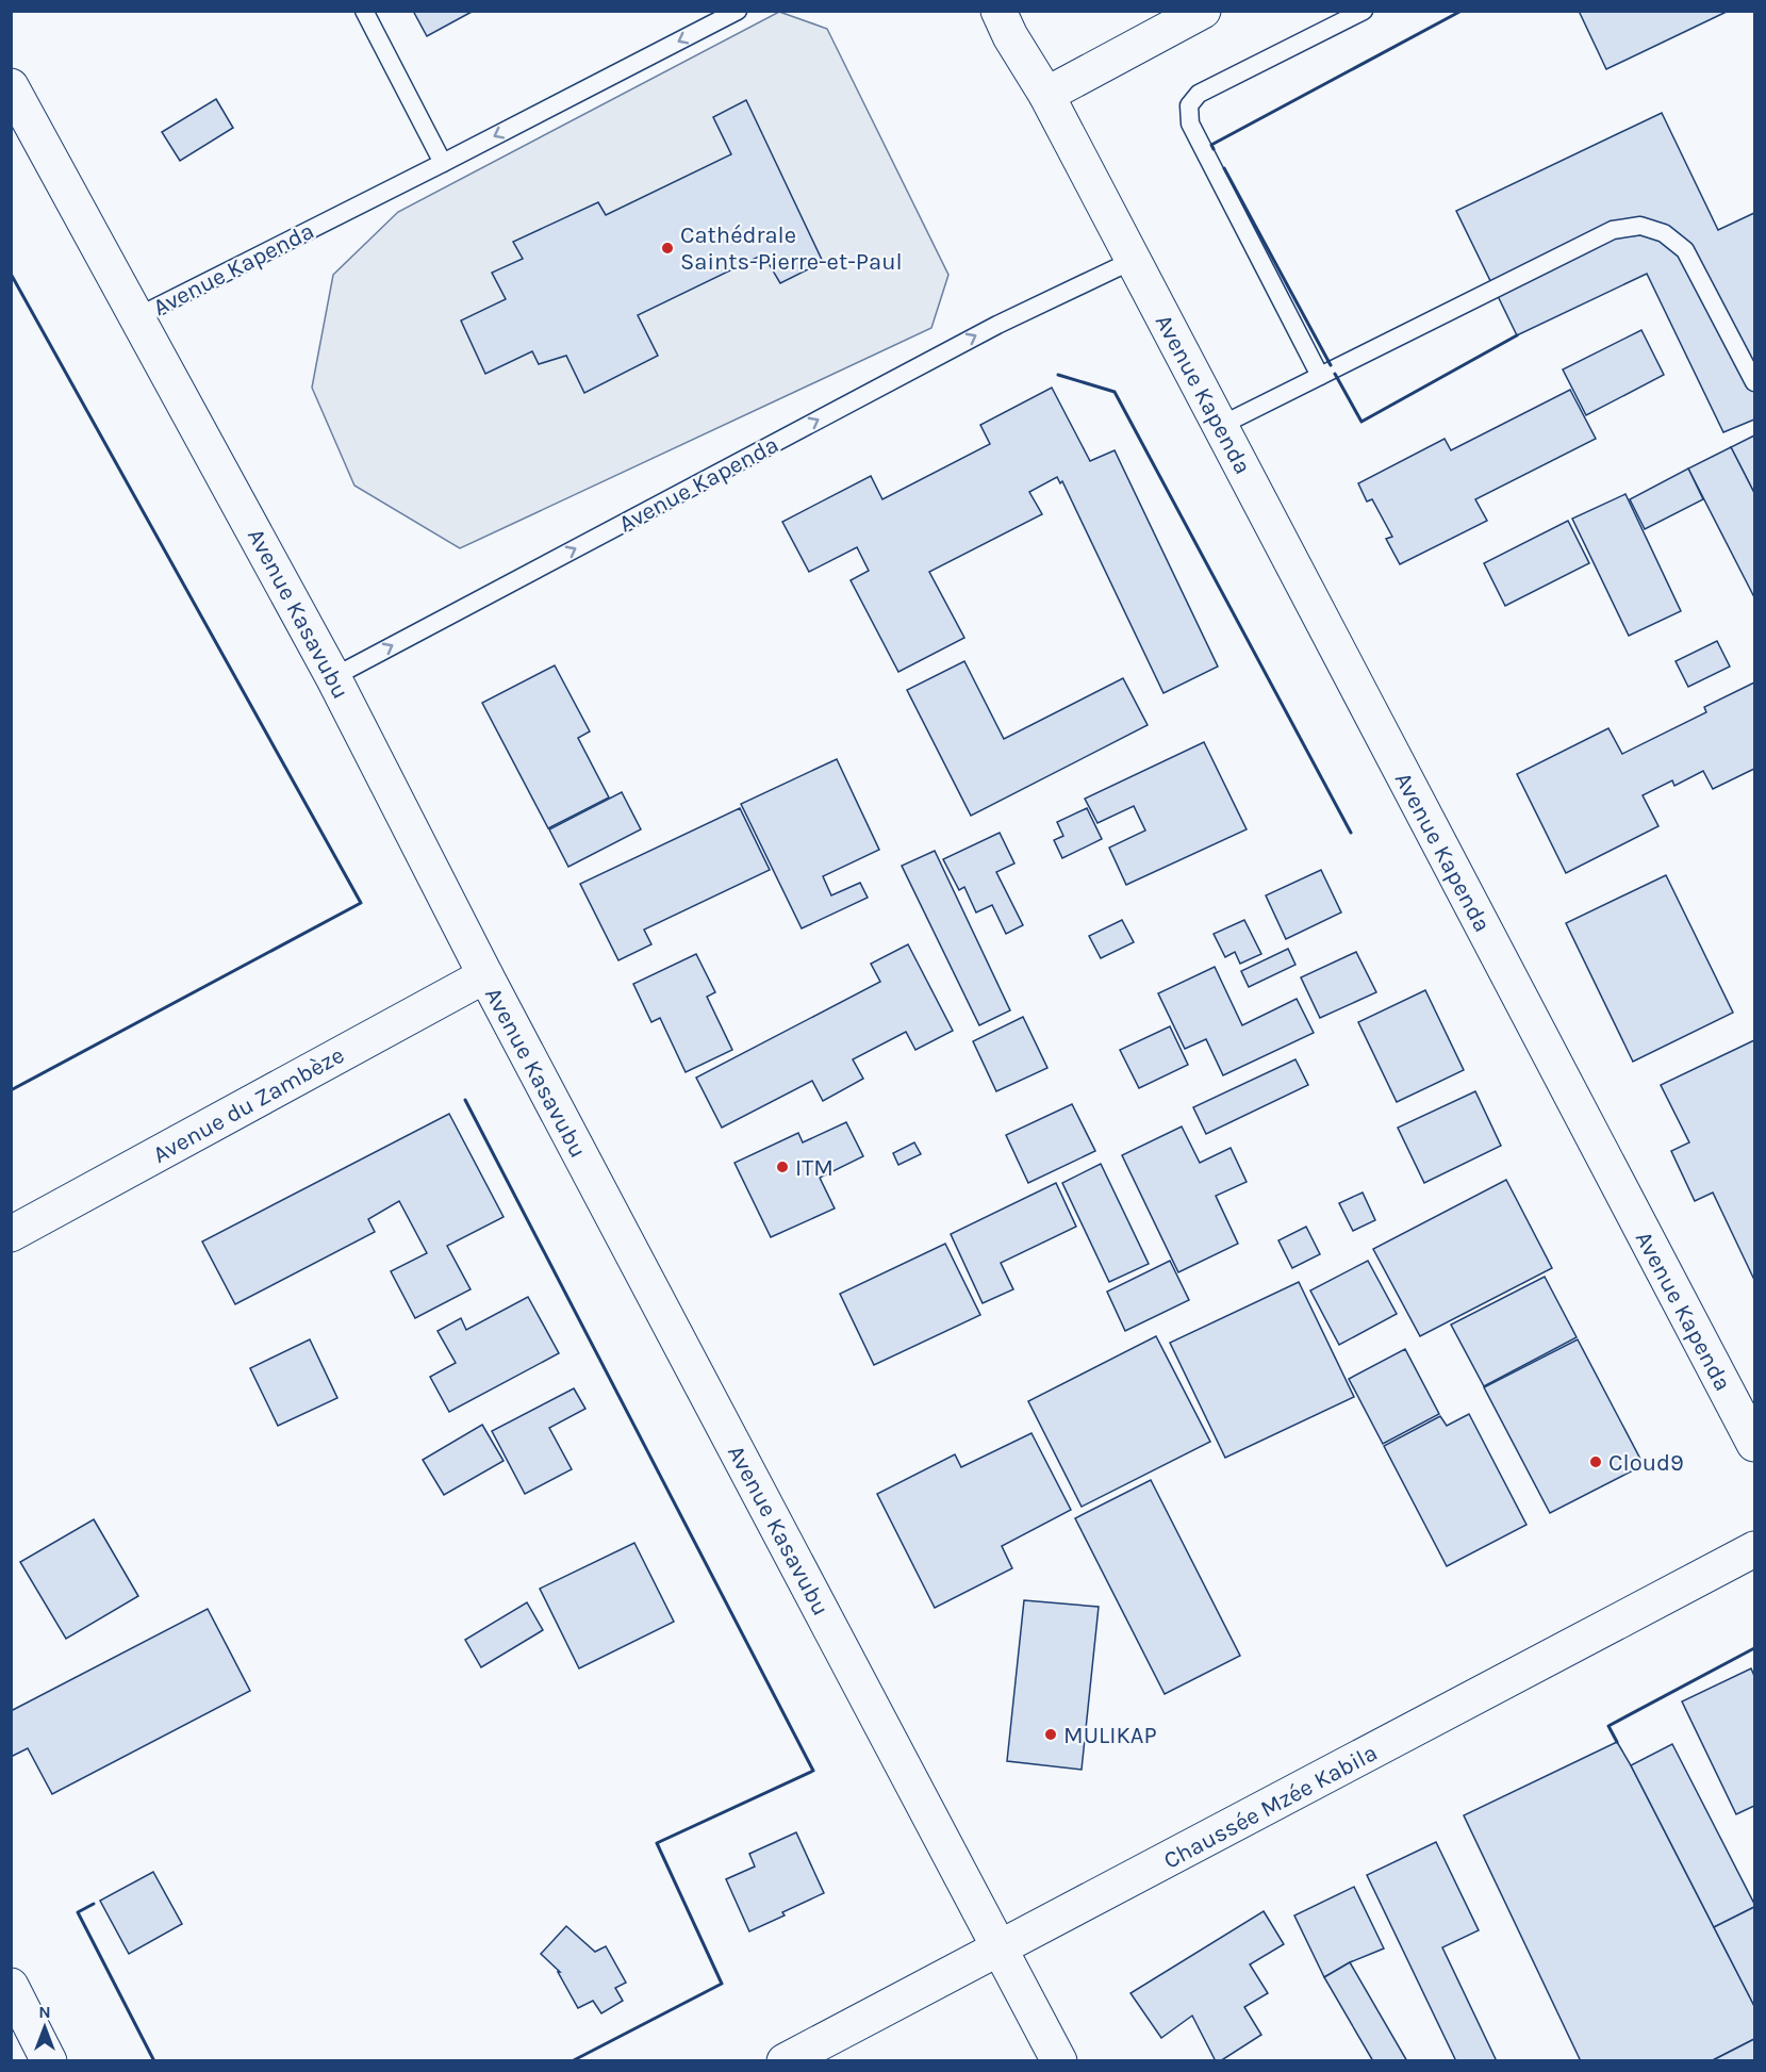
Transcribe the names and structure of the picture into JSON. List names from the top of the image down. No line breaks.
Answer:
{"streets":{"main road":["Avenue Kapenda","Avenue Kasavubu","Avenue du Zambèze","Chaussée Mzée Kabila"]},"crossings":[["Avenue Kapenda","Avenue Kasavubu"],["Avenue Kasavubu","Avenue du Zambèze"],["Avenue Kasavubu","Chaussée Mzée Kabila"]],"places":["Cathédrale Saints-Pierre-et-Paul","ITM","Cloud9","MULIKAP"],"north":"top"}
